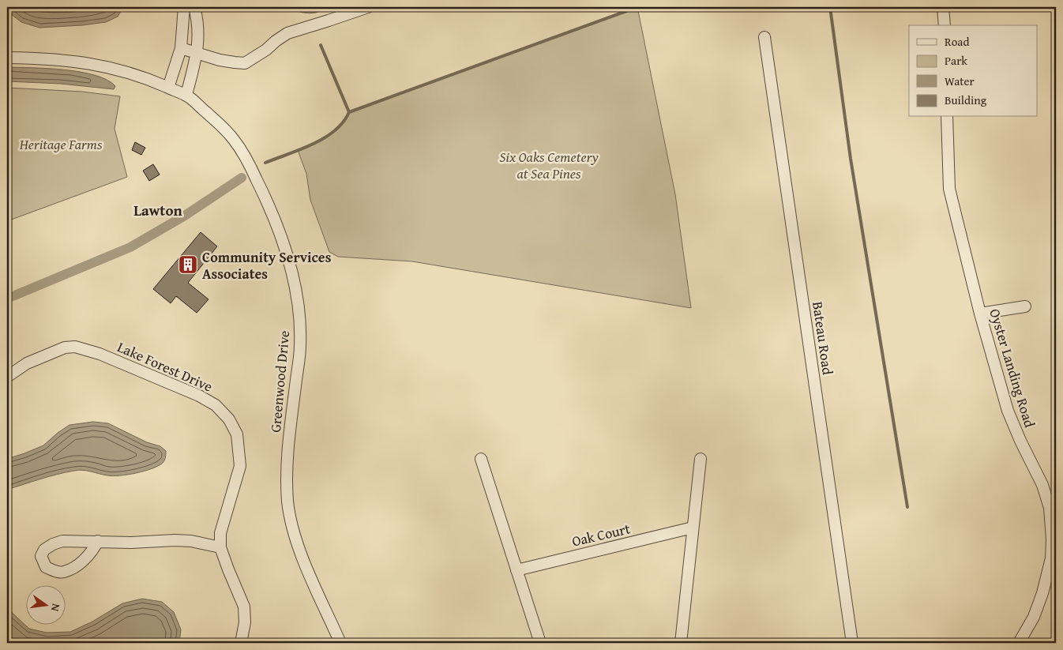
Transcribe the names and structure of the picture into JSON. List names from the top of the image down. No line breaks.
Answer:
{"streets":{"street":["Bateau Road","Lake Forest Drive","Oyster Landing Road","Greenwood Drive","Oak Court"]},"districts":["Lawton"],"parks":["Heritage Farms","Six Oaks Cemetery at Sea Pines"],"places":{"building":["Community Services Associates"]},"legend":["Road","Park","Water","Building"],"north":"right"}
